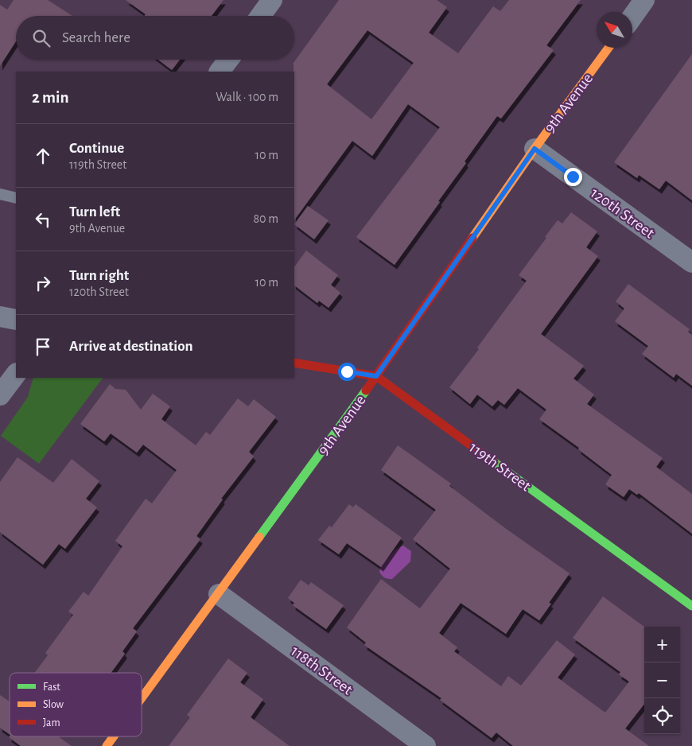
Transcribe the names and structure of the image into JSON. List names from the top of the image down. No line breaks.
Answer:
{"streets":{"street":["9th Avenue","120th Street","119th Street","118th Street"]},"crossings":[["9th Avenue","120th Street"],["9th Avenue","119th Street"],["9th Avenue","118th Street"]],"legend":["Fast","Slow","Jam"],"north":"top left","page":{"search":"Search here","heading":["2 min","Walk · 100 m"],"list":[["Continue","119th Street","10 m"],["Turn left","9th Avenue","80 m"],["Turn right","120th Street","10 m"],"Arrive at destination"],"map_buttons":["+","−"]}}
